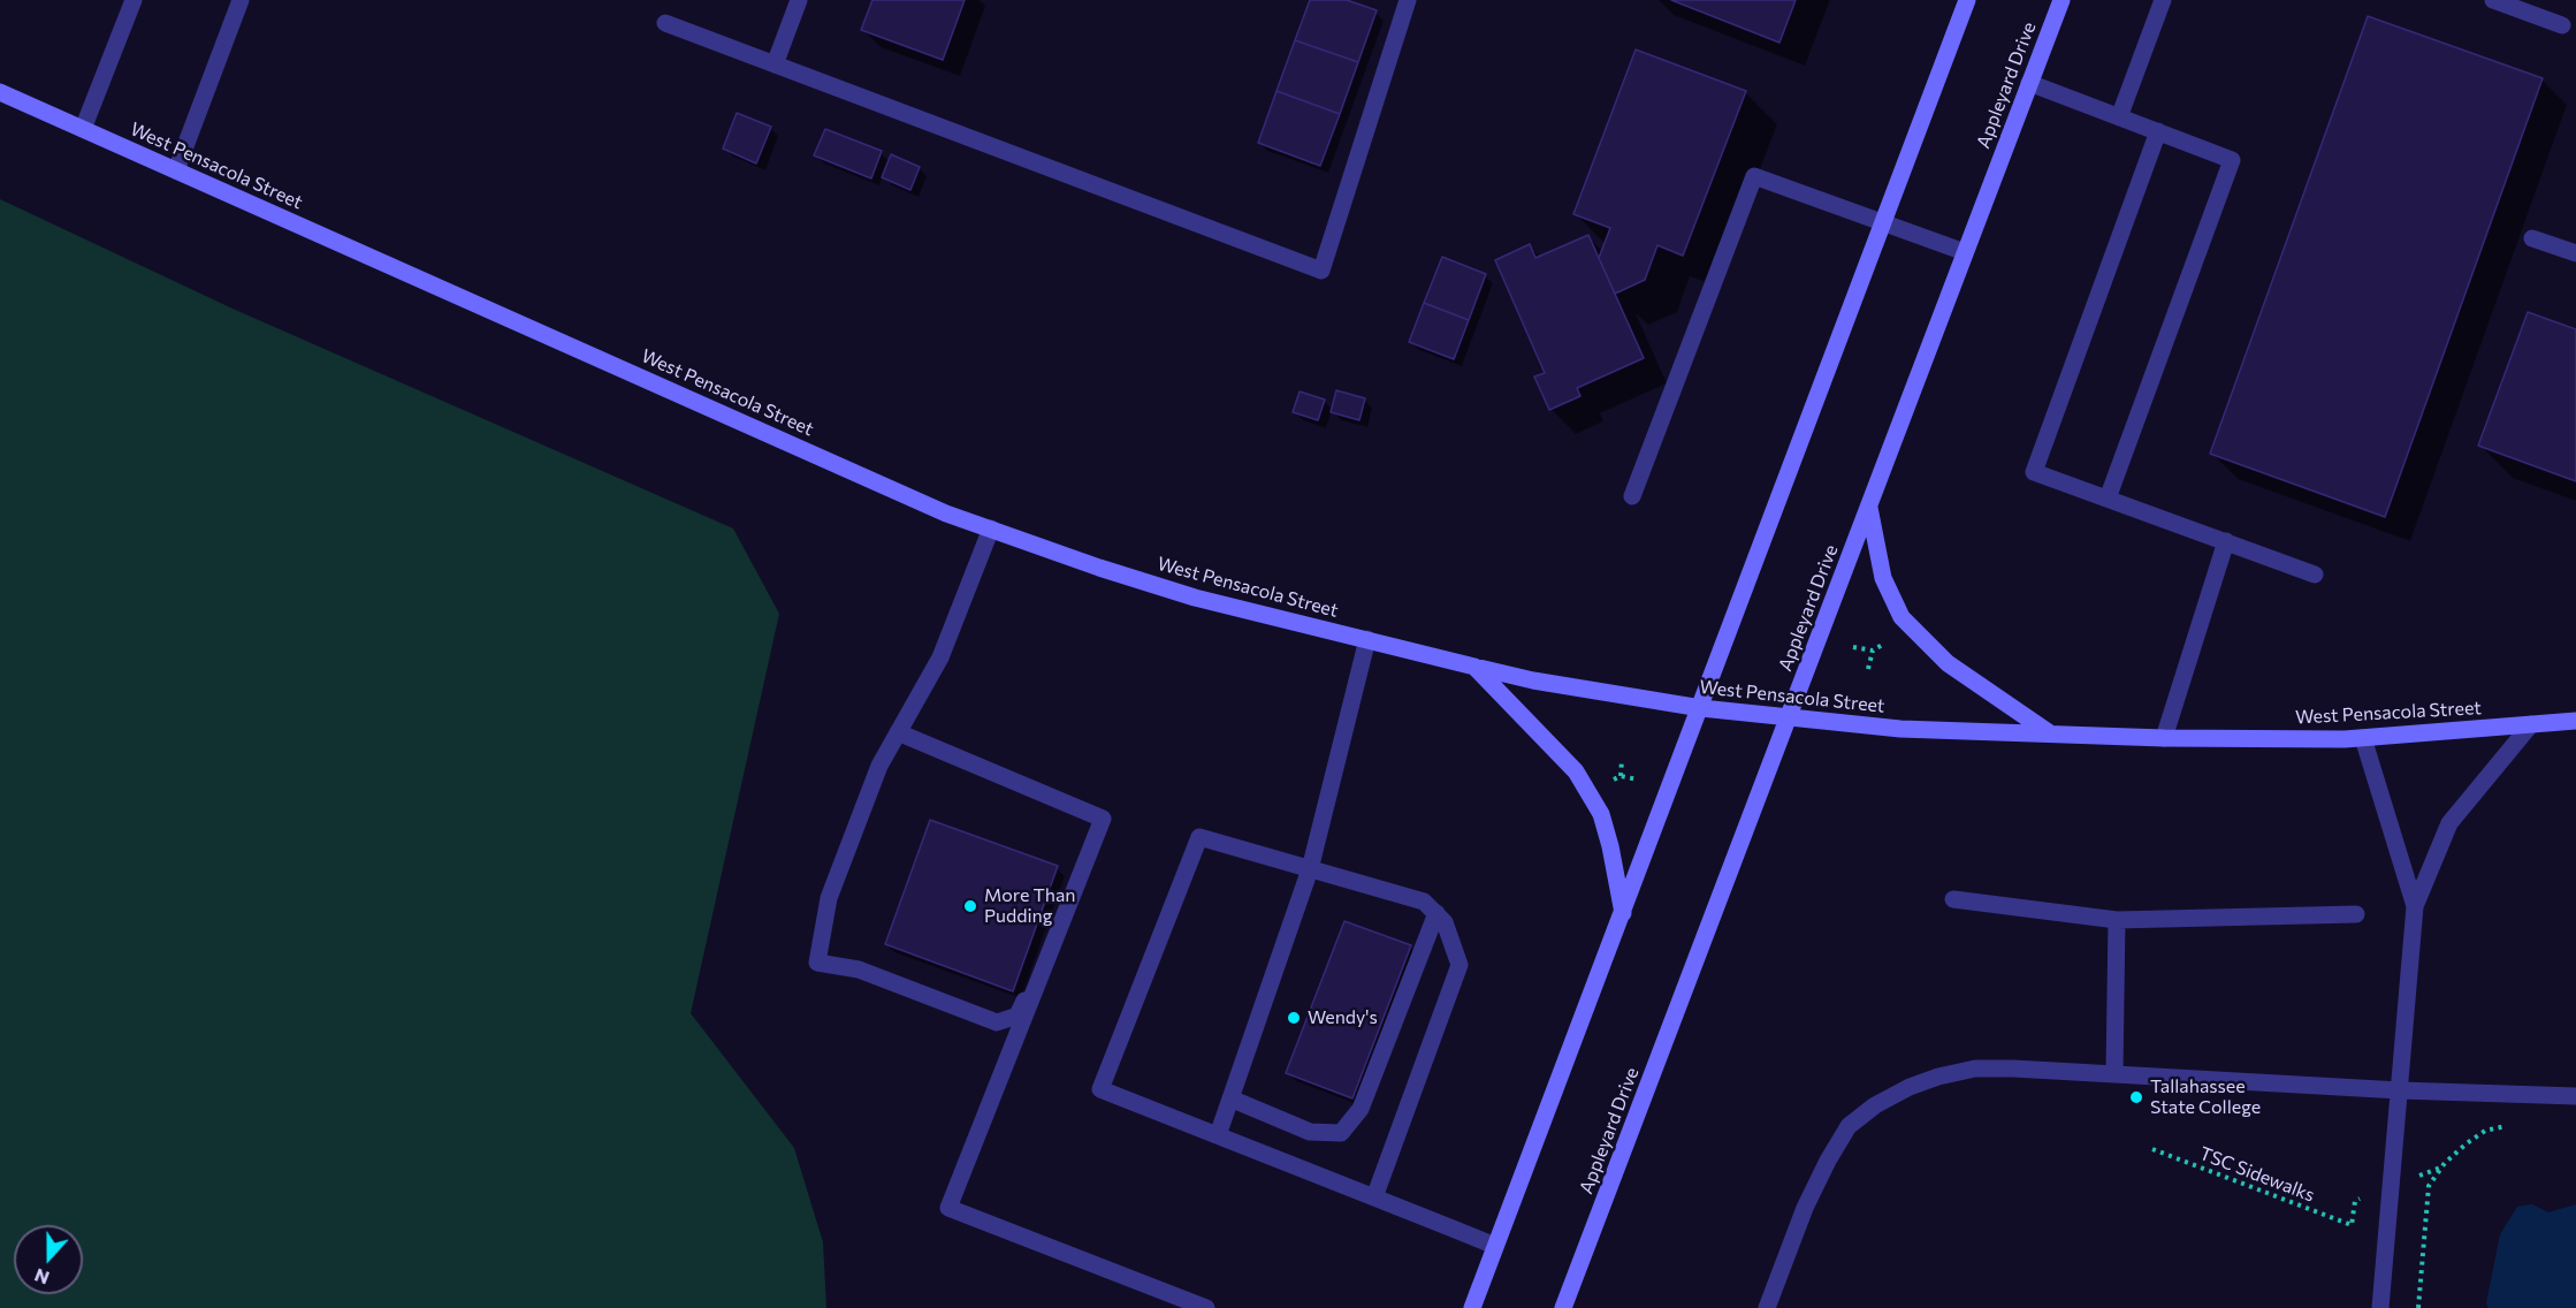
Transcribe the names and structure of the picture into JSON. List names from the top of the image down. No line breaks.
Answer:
{"streets":{"main road":["Appleyard Drive","West Pensacola Street"],"path":["TSC Sidewalks"]},"crossings":[["Appleyard Drive","West Pensacola Street"]],"places":["More Than Pudding","Wendy's","Tallahassee State College"],"north":"bottom"}
